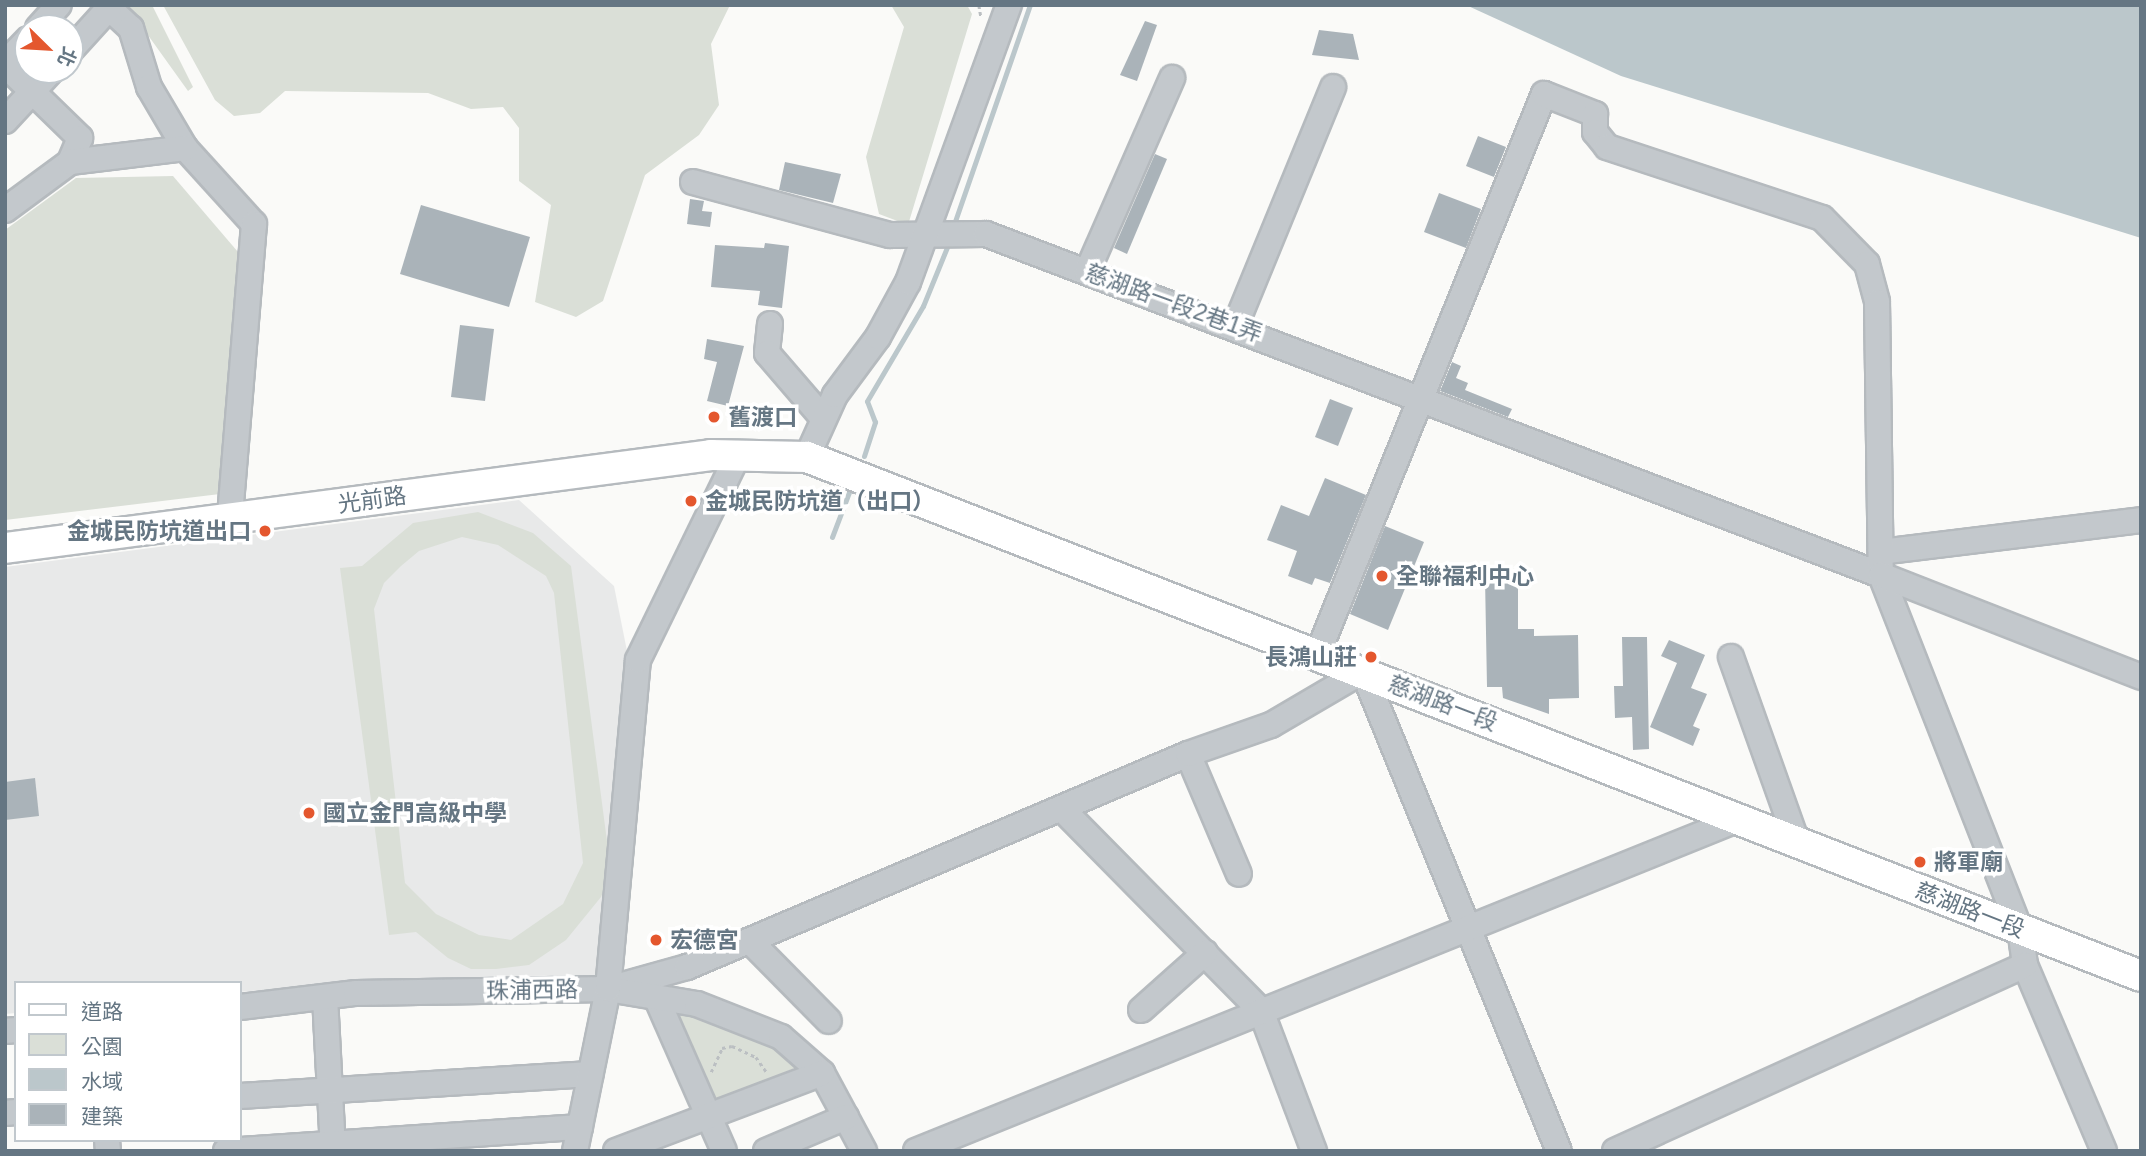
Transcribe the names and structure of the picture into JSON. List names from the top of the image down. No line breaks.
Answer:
{"streets":{"main road":["光前路","慈湖路一段"],"street":["慈湖路一段2巷1弄","珠浦西路"]},"crossings":[["光前路","慈湖路一段"]],"places":["舊渡口","金城民防坑道（出口）","金城民防坑道出口","全聯福利中心","長鴻山莊","國立金門高級中學","將軍廟","宏德宮"],"legend":["道路","公園","水域","建築"],"north":"bottom right"}
